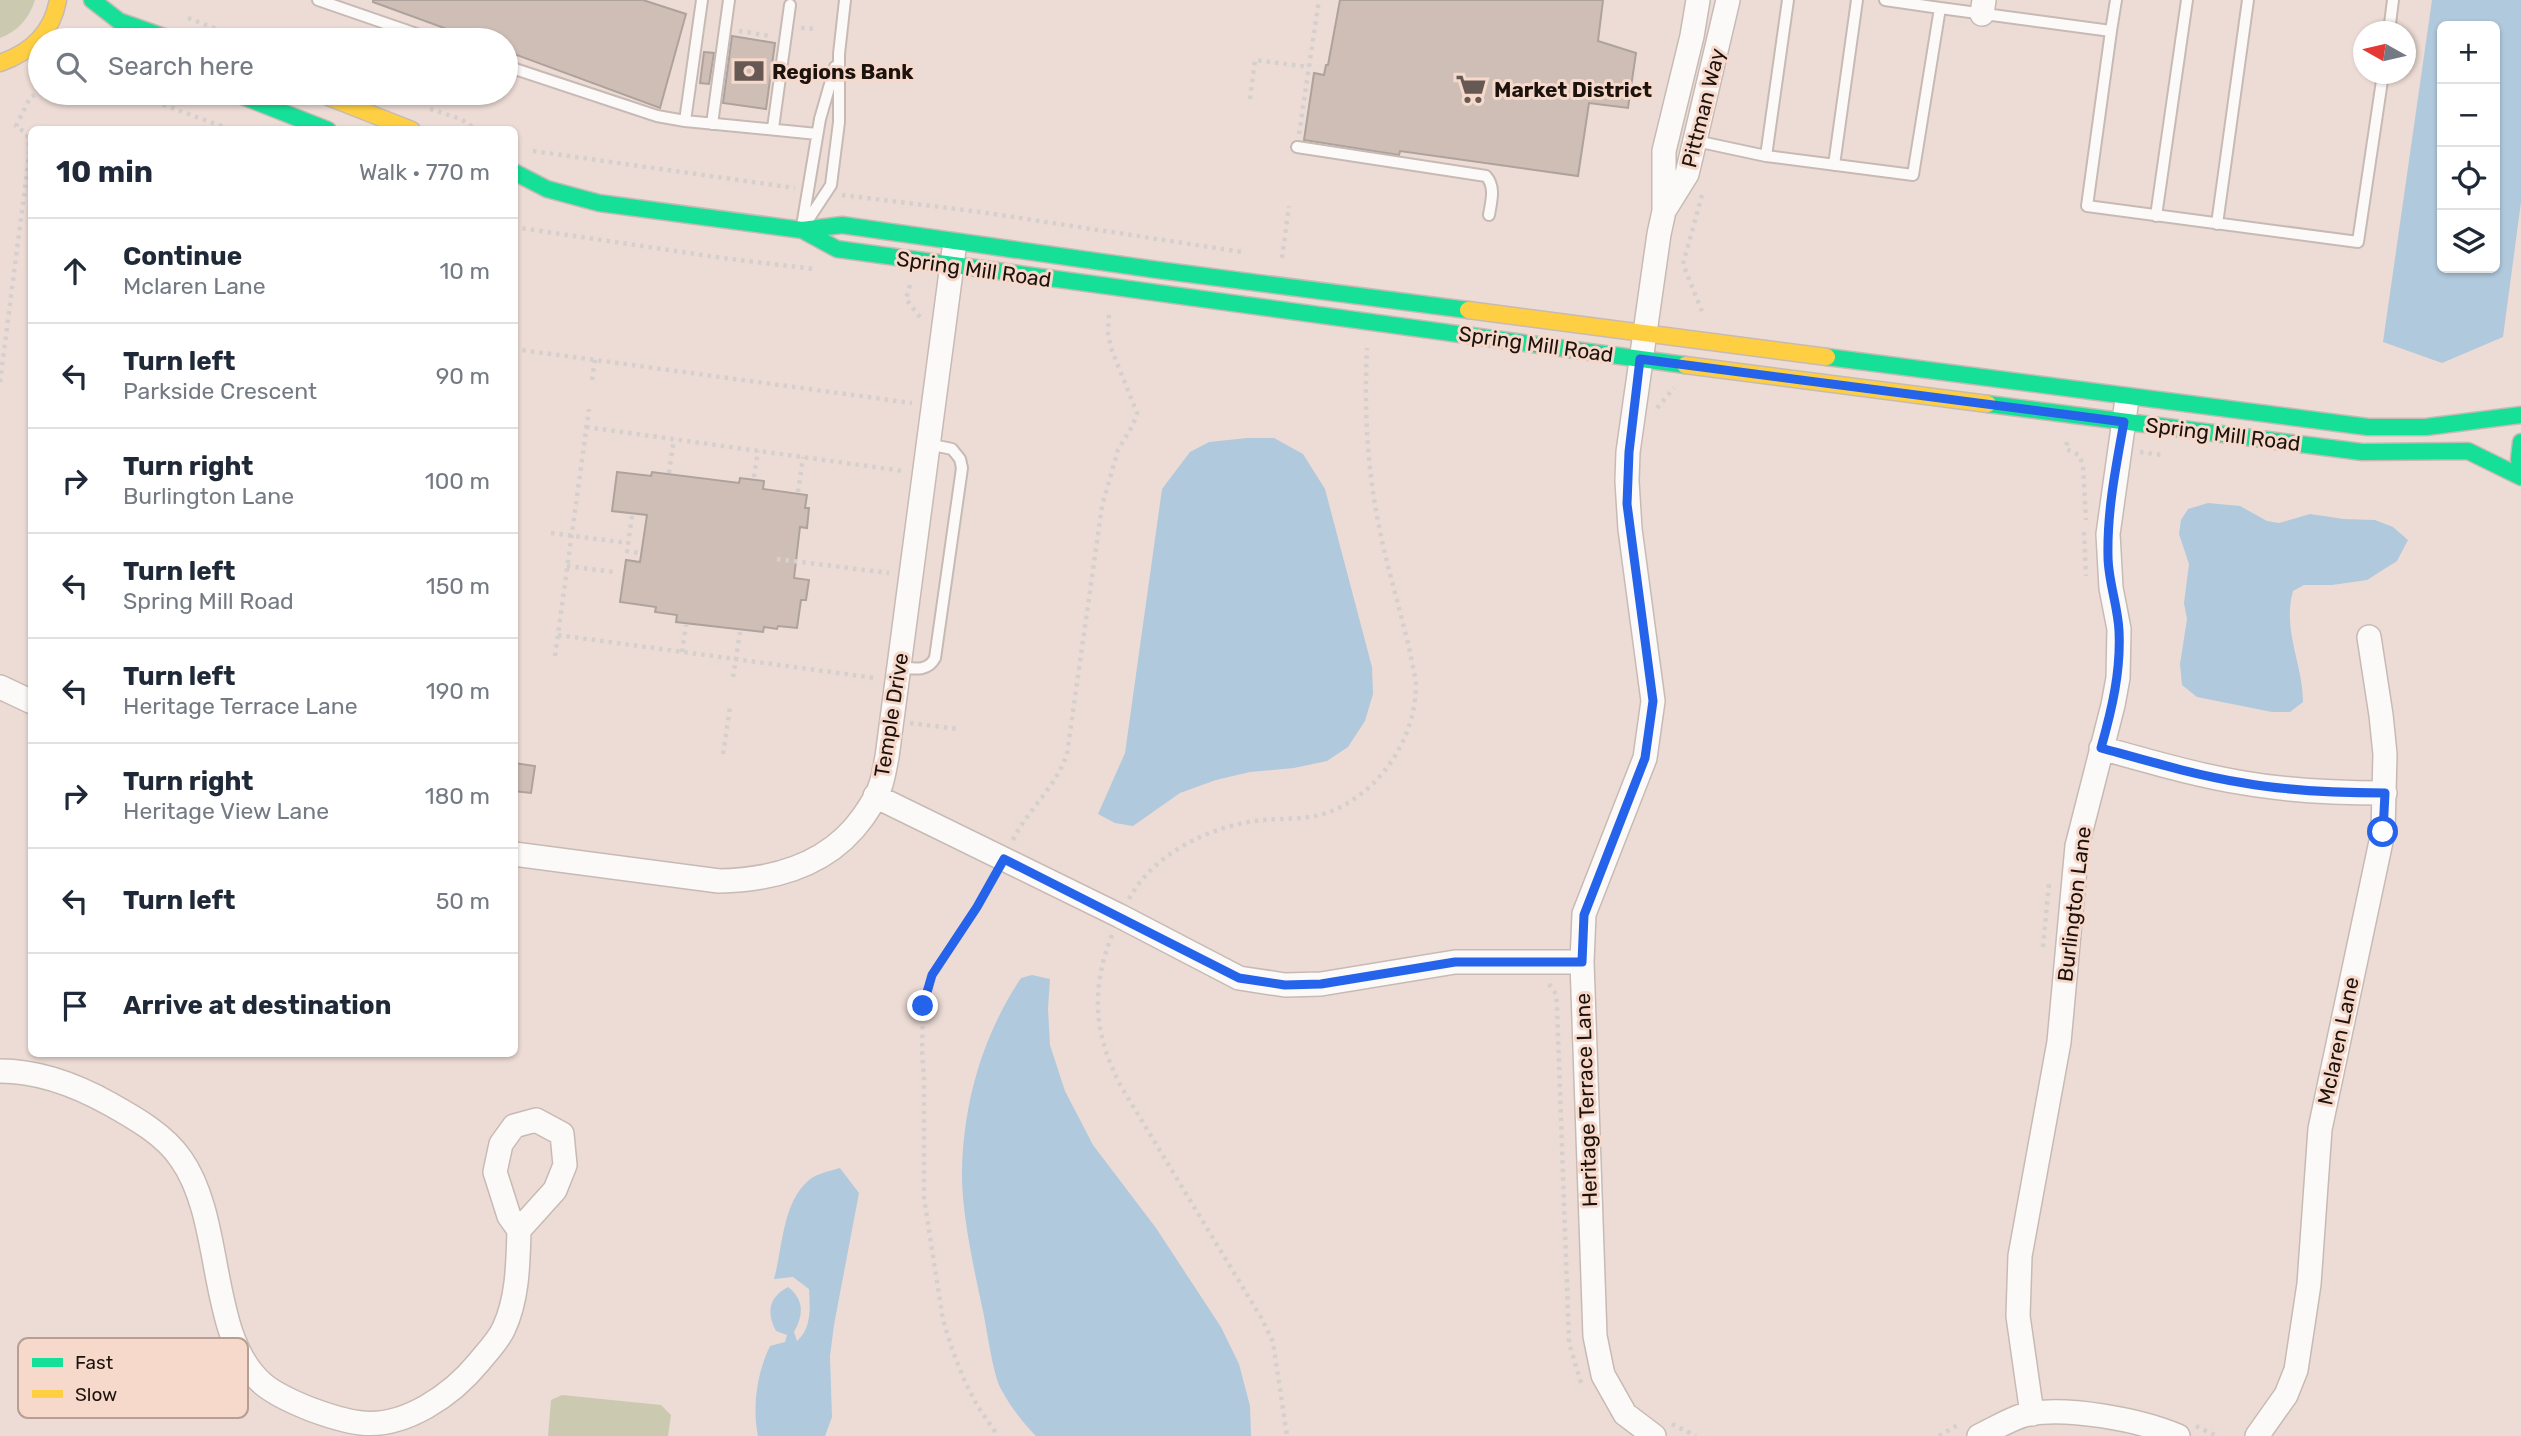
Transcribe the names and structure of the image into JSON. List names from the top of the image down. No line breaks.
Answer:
{"streets":{"street":["Pittman Way","Spring Mill Road","Temple Drive","Burlington Lane","Mclaren Lane","Heritage Terrace Lane"]},"crossings":[["Pittman Way","Spring Mill Road"],["Pittman Way","Heritage Terrace Lane"],["Spring Mill Road","Temple Drive"],["Spring Mill Road","Burlington Lane"],["Spring Mill Road","Heritage Terrace Lane"]],"places":{"bank":["Regions Bank"],"supermarket":["Market District"]},"legend":["Fast","Slow"],"north":"left","page":{"map_buttons":["+","−"],"search":"Search here","heading":["10 min","Walk · 770 m"],"list":[["Continue","Mclaren Lane","10 m"],["Turn left","Parkside Crescent","90 m"],["Turn right","Burlington Lane","100 m"],["Turn left","Spring Mill Road","150 m"],["Turn left","Heritage Terrace Lane","190 m"],["Turn right","Heritage View Lane","180 m"],["Turn left","50 m"],"Arrive at destination"]}}
